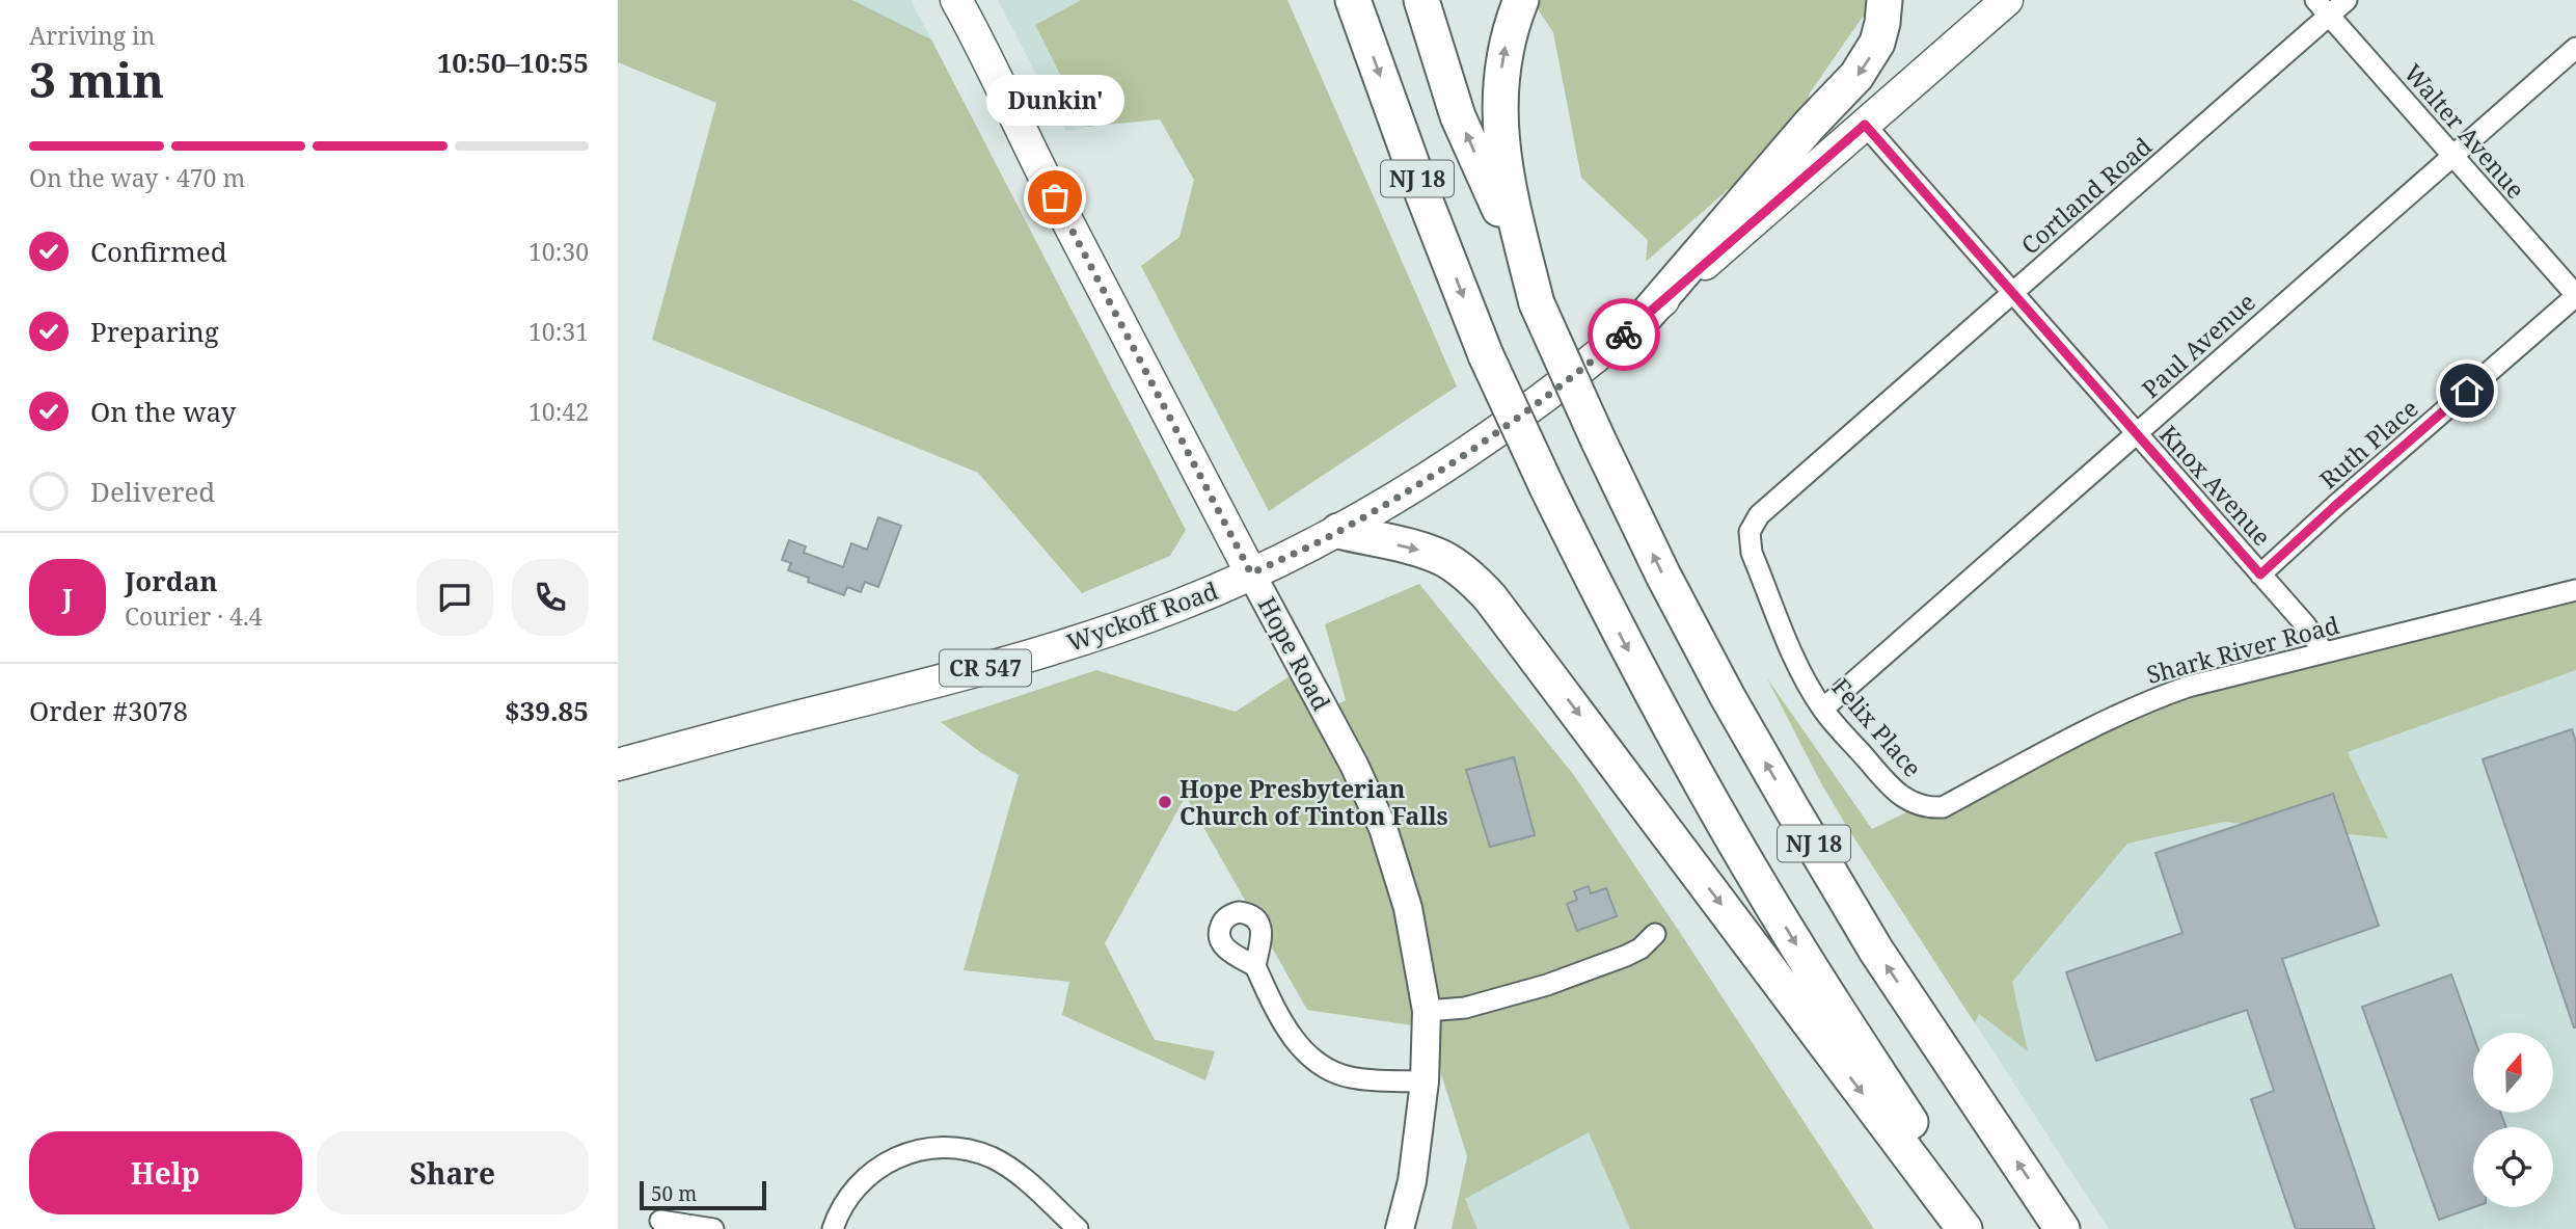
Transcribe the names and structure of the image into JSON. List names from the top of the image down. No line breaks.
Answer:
{"streets":{"highway":["NJ 18"],"main road":["Wyckoff Road","Hope Road","CR 547"],"street":["Walter Avenue","Cortland Road","Paul Avenue","Ruth Place","Knox Avenue","Shark River Road","Felix Place"]},"crossings":[["Walter Avenue","Cortland Road"],["Walter Avenue","Paul Avenue"],["Walter Avenue","Ruth Place"],["Cortland Road","Knox Avenue"],["Cortland Road","Felix Place"],["Paul Avenue","Knox Avenue"],["Paul Avenue","Felix Place"],["Ruth Place","Knox Avenue"],["Knox Avenue","Wyckoff Road"],["Knox Avenue","Shark River Road"],["Wyckoff Road","Hope Road"],["Shark River Road","Felix Place"]],"places":["Dunkin'","Hope Presbyterian Church of Tinton Falls"],"scale_bar":"50 m","north":"top","page":{"heading":["3 min","Arriving in","10:50–10:55"],"panel":["Jordan","Courier · 4.4","Order #3078","$39.85"],"bubble":"Dunkin'","bar":"On the way · 470 m","list":[["Confirmed","10:30"],["Preparing","10:31"],["On the way","10:42"],"Delivered"],"round":"J","buttons":["Help","Share"],"scale":"50 m"}}
